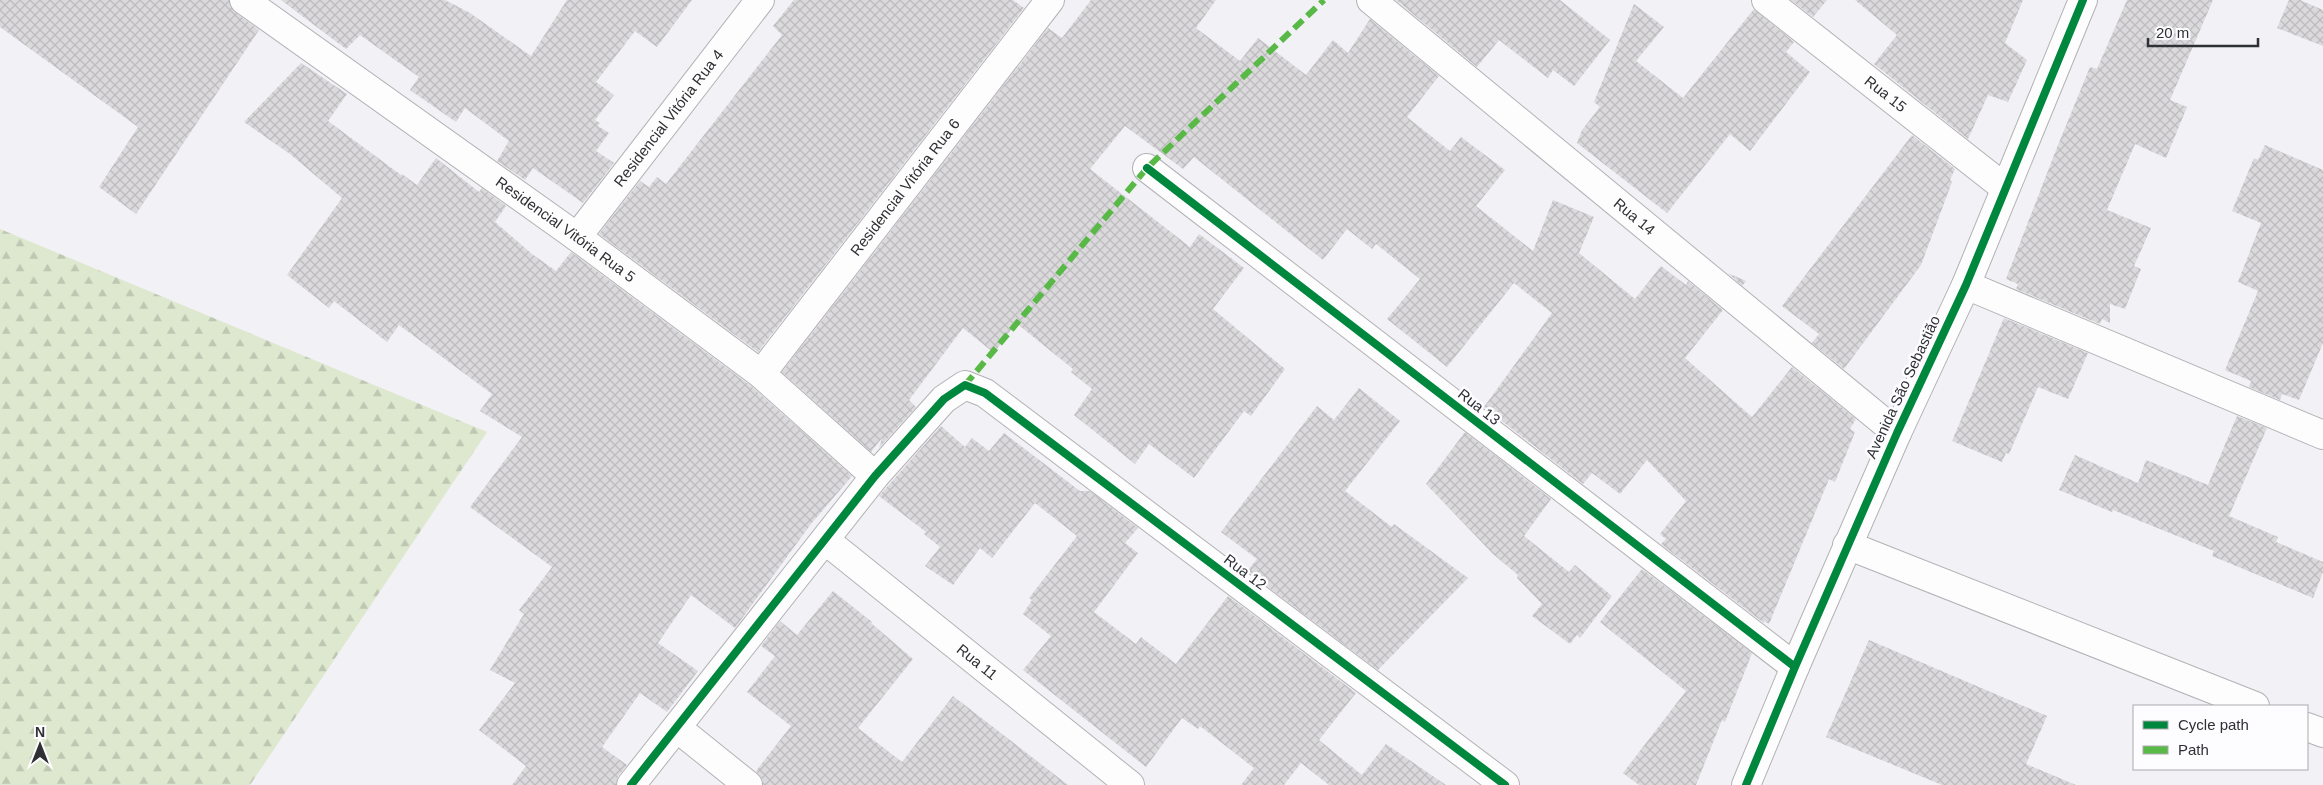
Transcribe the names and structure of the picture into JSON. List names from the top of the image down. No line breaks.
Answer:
{"streets":{"street":["Rua 15","Residencial Vitória Rua 4","Residencial Vitória Rua 6","Rua 14","Residencial Vitória Rua 5","Avenida São Sebastião","Rua 13","Rua 12","Rua 11"]},"crossings":[["Rua 15","Avenida São Sebastião"],["Residencial Vitória Rua 4","Residencial Vitória Rua 5"],["Residencial Vitória Rua 6","Residencial Vitória Rua 5"],["Rua 14","Avenida São Sebastião"],["Residencial Vitória Rua 5","Rua 12"],["Avenida São Sebastião","Rua 13"]],"legend":["Cycle path","Path"],"scale_bar":"20 m","north":"top"}
